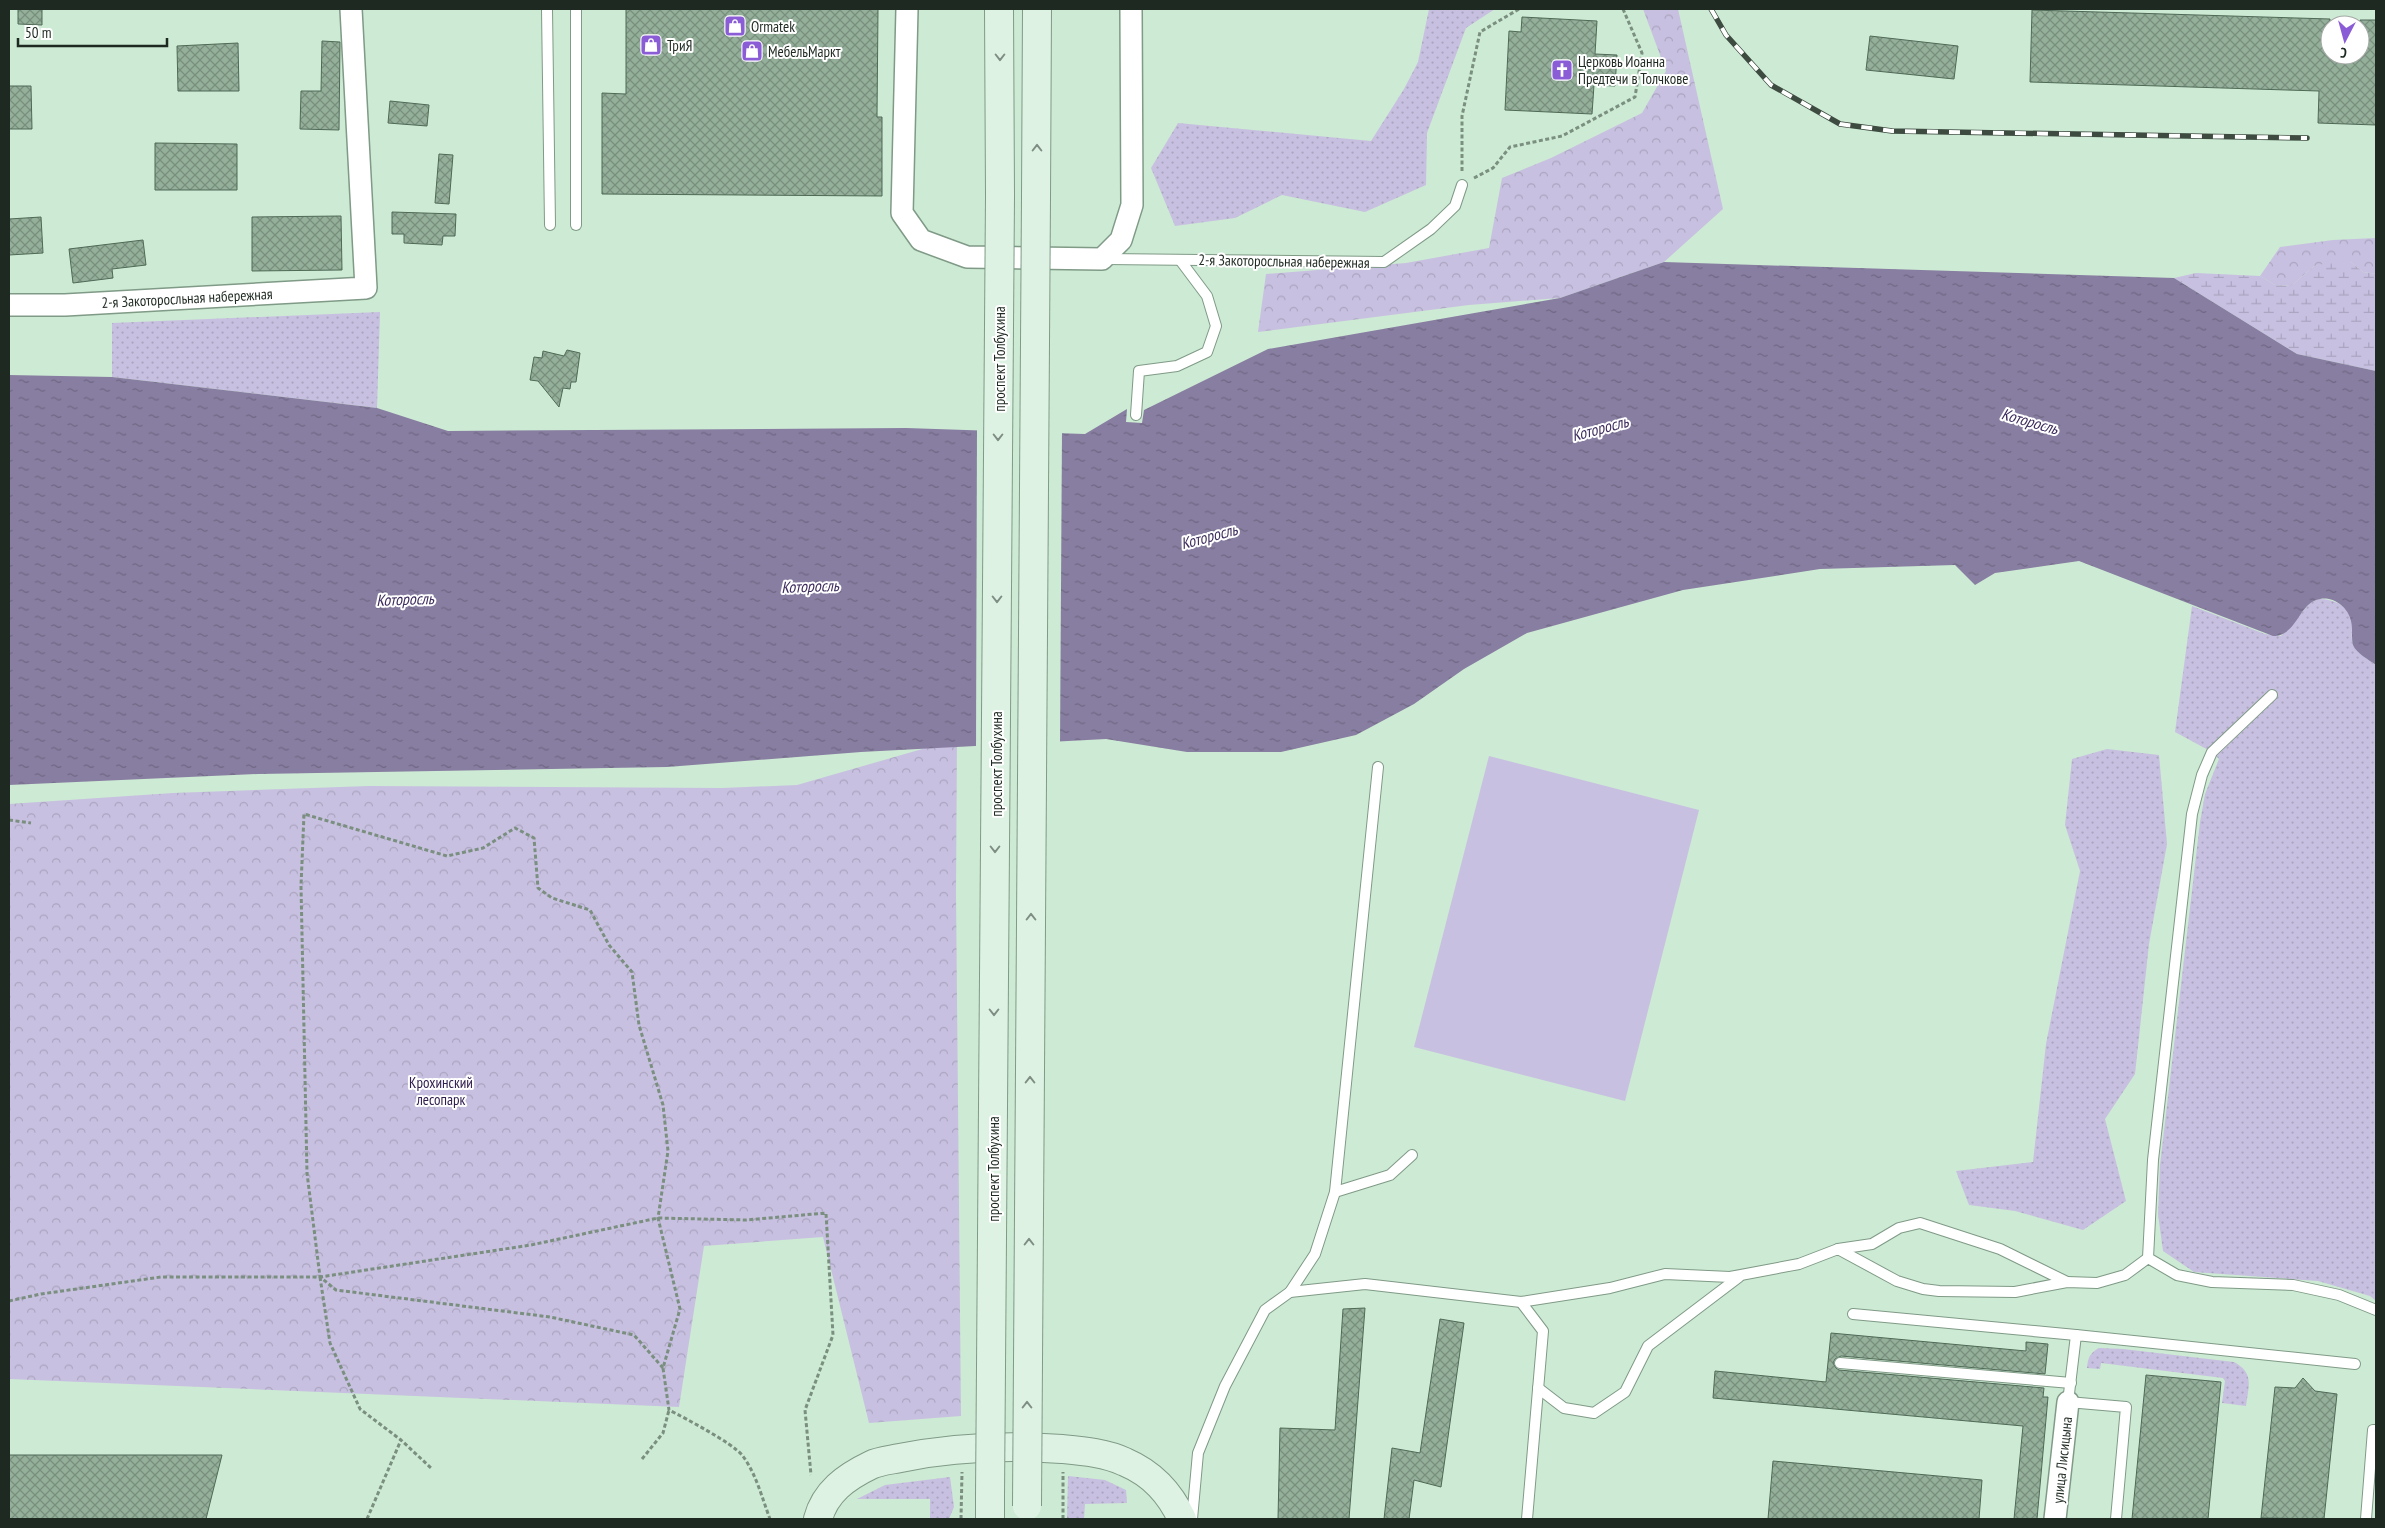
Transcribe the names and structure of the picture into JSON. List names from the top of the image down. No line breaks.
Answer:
{"streets":{"main road":["проспект Толбухина"],"street":["2-я Закоторосльная набережная","улица Лисицына"]},"water":["Которосль"],"parks":["Крохинский лесопарк"],"places":{"shop":["Ormatek","ТриЯ","МебельМаркт"],"church":["Церковь Иоанна Предтечи в Толчкове"]},"scale_bar":"50 m","north":"bottom"}
